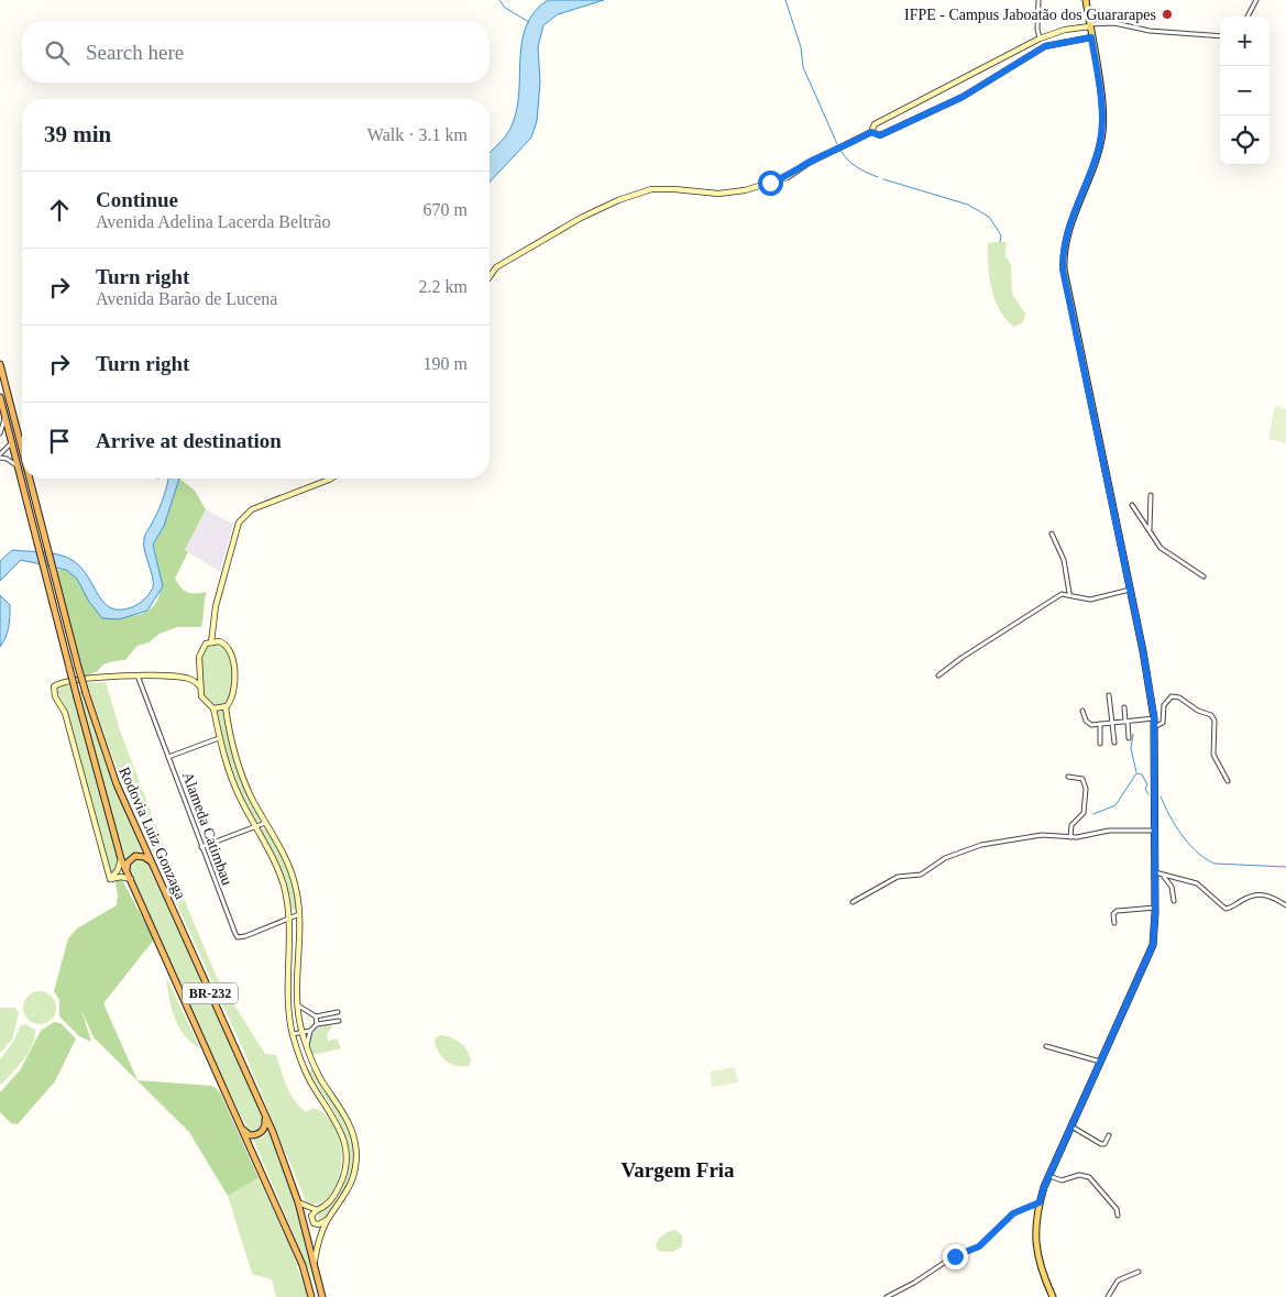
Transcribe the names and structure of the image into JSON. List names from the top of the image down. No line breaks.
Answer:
{"streets":{"highway":["Rodovia Luiz Gonzaga","BR-232"],"street":["Alameda Catimbau"]},"districts":["Vargem Fria"],"places":["IFPE - Campus Jaboatão dos Guararapes"],"page":{"map_buttons":["+","−"],"search":"Search here","heading":["39 min","Walk · 3.1 km"],"list":[["Continue","Avenida Adelina Lacerda Beltrão","670 m"],["Turn right","Avenida Barão de Lucena","2.2 km"],["Turn right","190 m"],"Arrive at destination"]}}
